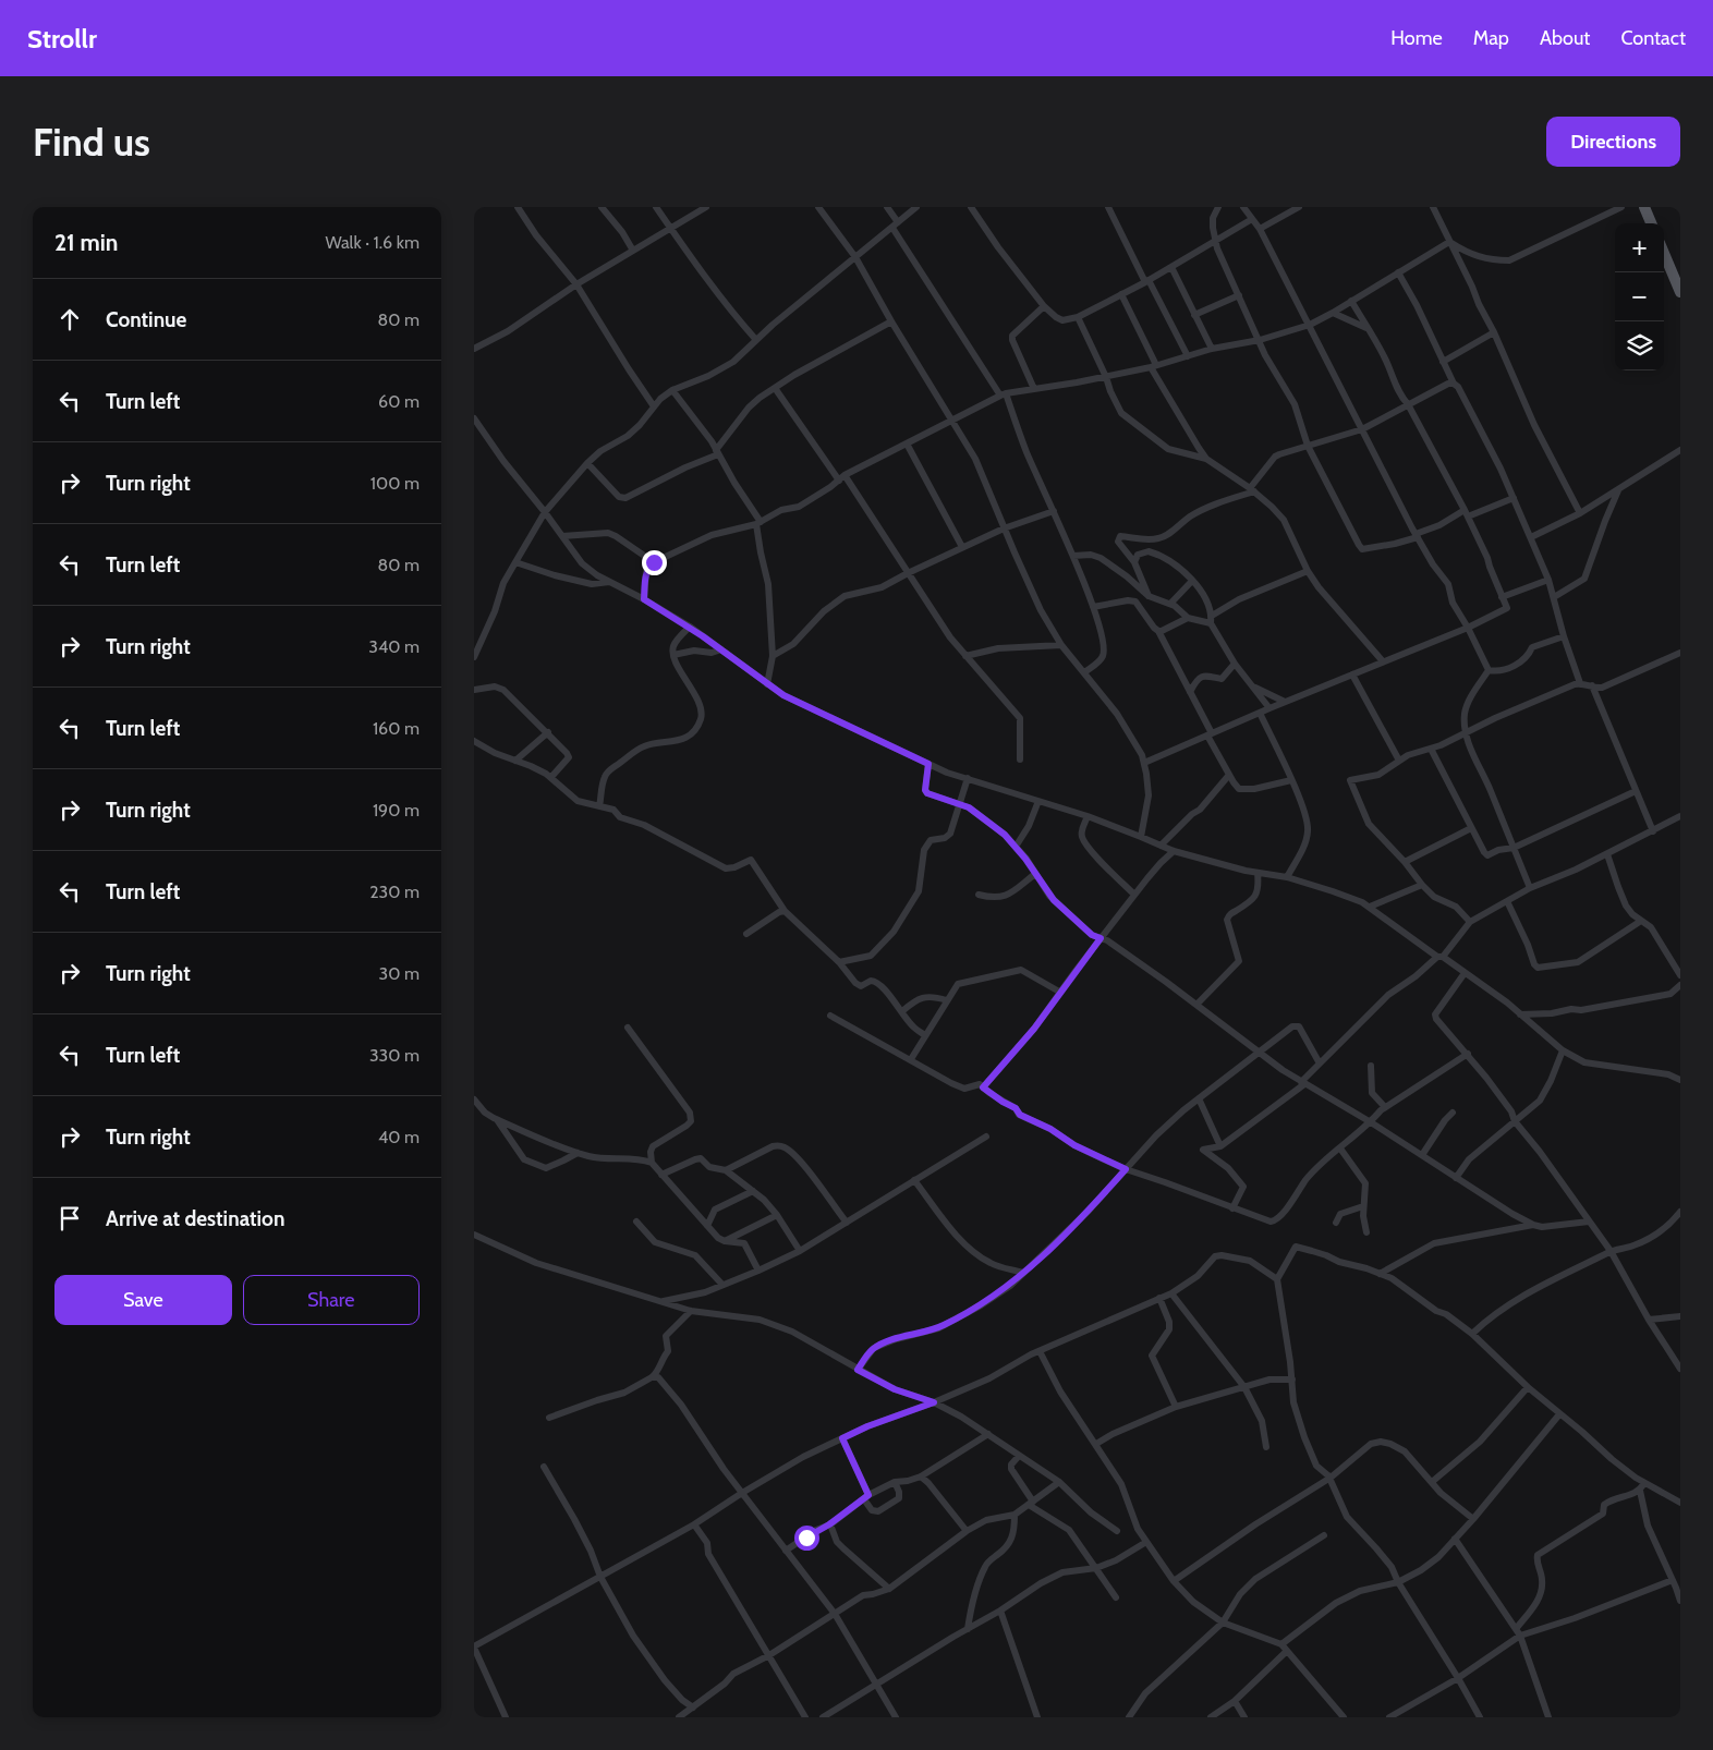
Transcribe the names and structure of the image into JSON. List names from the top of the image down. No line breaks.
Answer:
{"page":{"header":"Strollr","nav":["Home","Map","About","Contact"],"buttons":["Directions",["Save","Share"]],"title":"Find us","heading":["21 min","Walk · 1.6 km"],"map_buttons":["+","−"],"list":[["Continue","80 m"],["Turn left","60 m"],["Turn right","100 m"],["Turn left","80 m"],["Turn right","340 m"],["Turn left","160 m"],["Turn right","190 m"],["Turn left","230 m"],["Turn right","30 m"],["Turn left","330 m"],["Turn right","40 m"],"Arrive at destination"]}}
